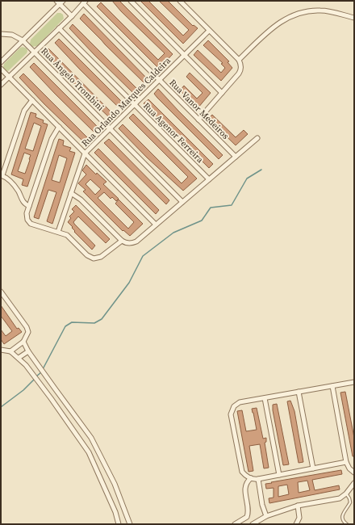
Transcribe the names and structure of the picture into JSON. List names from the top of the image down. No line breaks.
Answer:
{"streets":{"street":["Rua Ângelo Trombini","Rua Orlando Marques Caldeira","Rua Vanor Medeiros","Rua Agenor Ferreira"]},"crossings":[["Rua Ângelo Trombini","Rua Orlando Marques Caldeira"],["Rua Orlando Marques Caldeira","Rua Vanor Medeiros"],["Rua Orlando Marques Caldeira","Rua Agenor Ferreira"]]}
